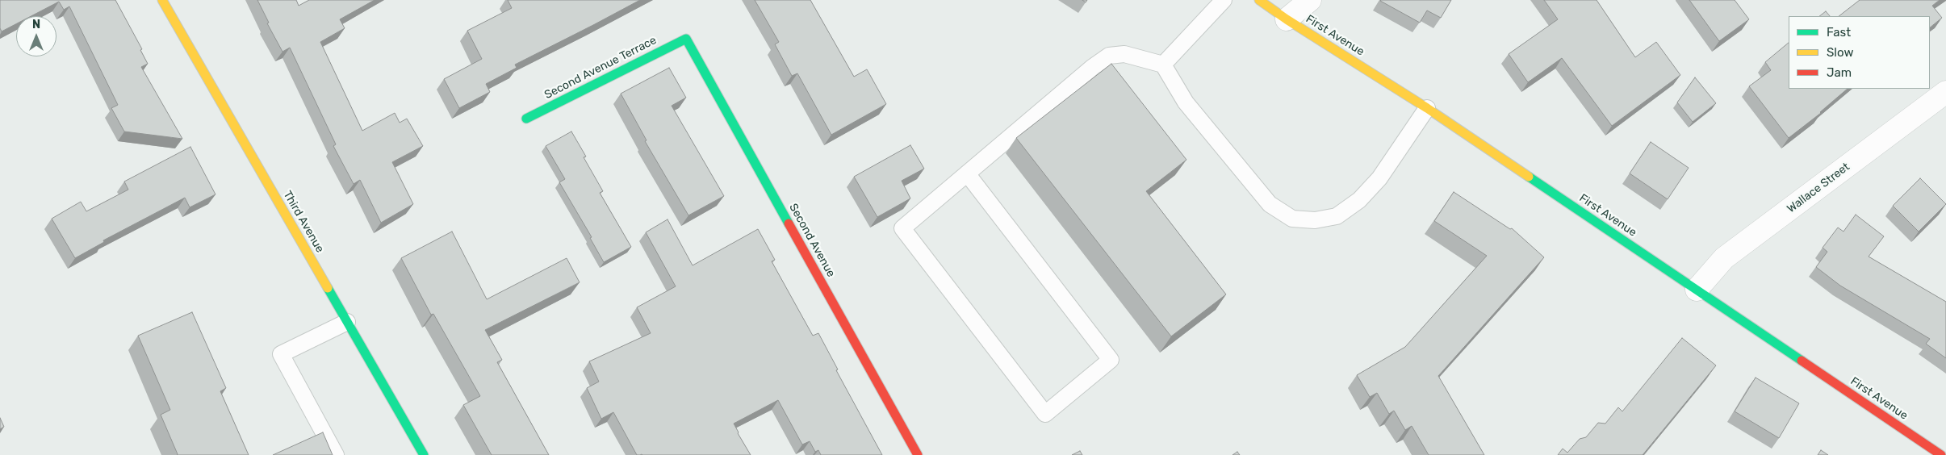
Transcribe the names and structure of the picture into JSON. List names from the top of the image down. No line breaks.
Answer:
{"streets":{"street":["First Avenue","Second Avenue Terrace","Wallace Street","Third Avenue","Second Avenue"]},"crossings":[["First Avenue","Wallace Street"],["Second Avenue Terrace","Second Avenue"]],"legend":["Fast","Slow","Jam"],"north":"top"}
